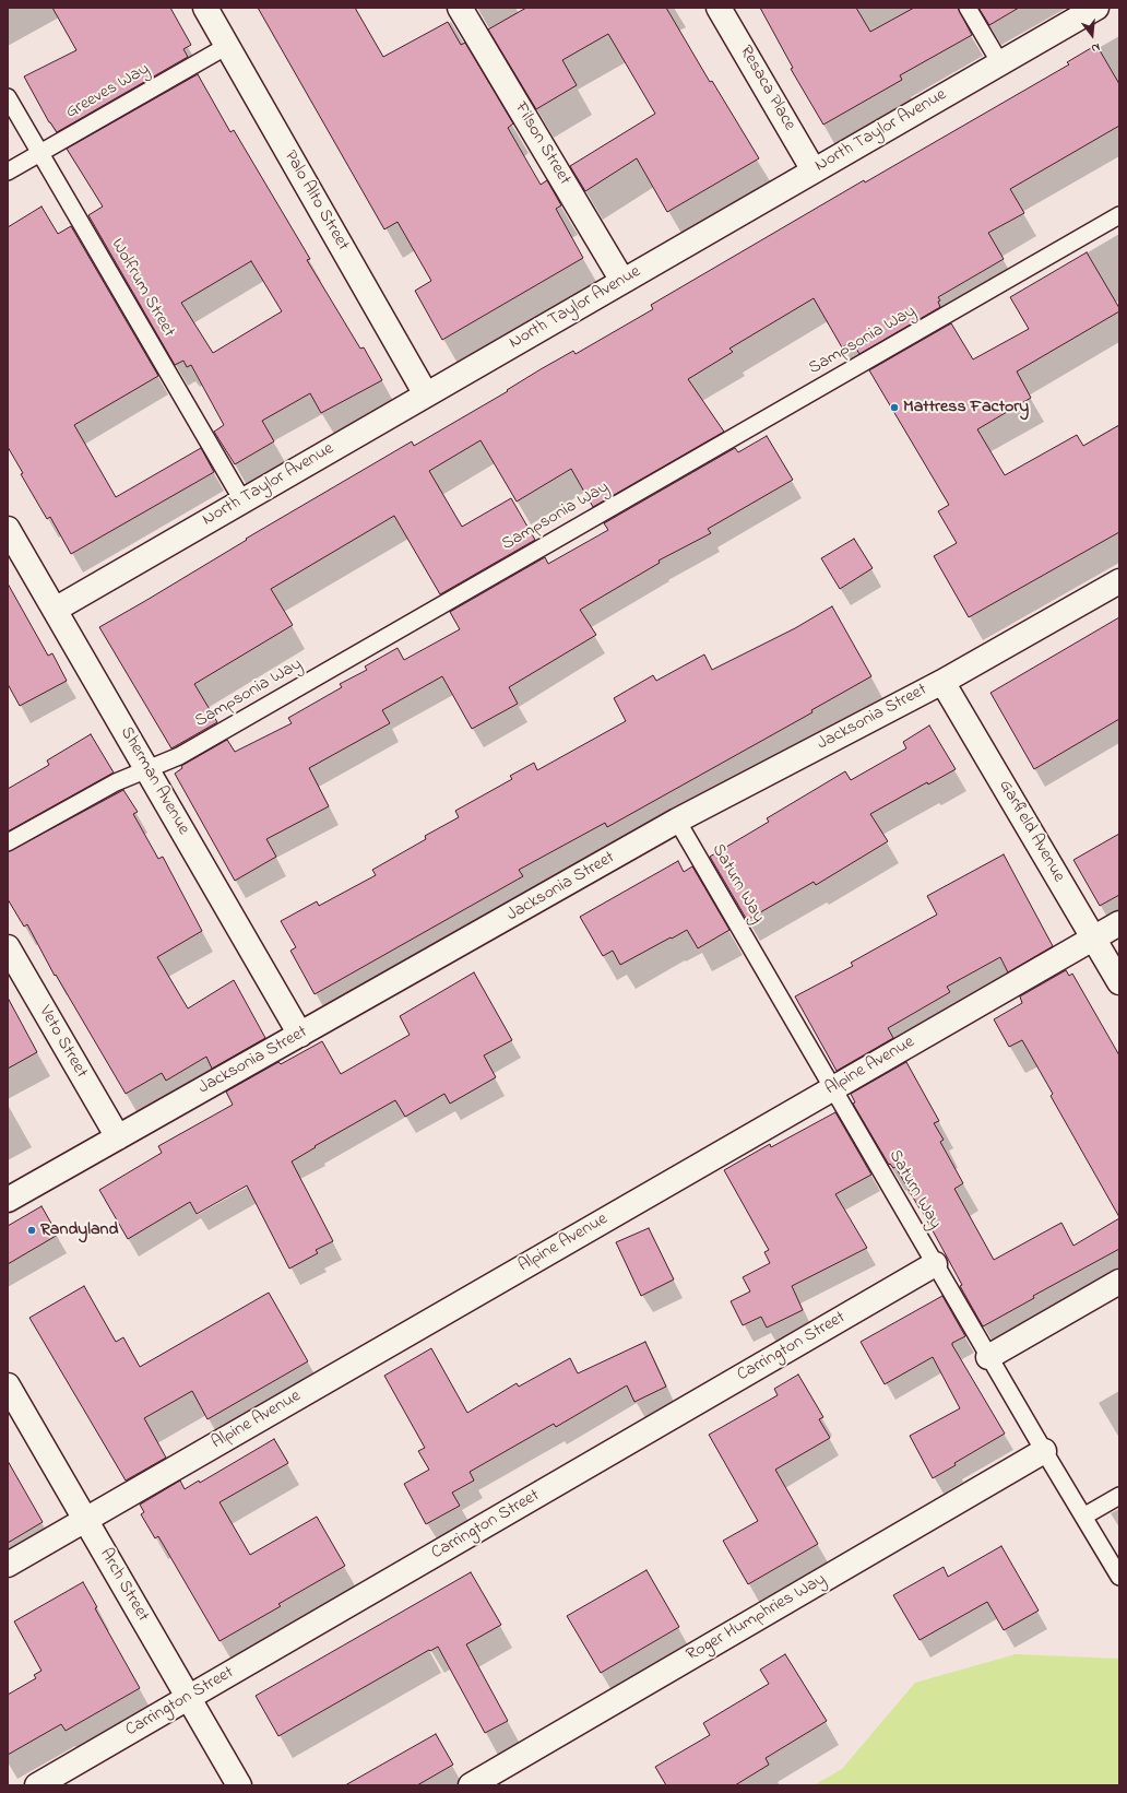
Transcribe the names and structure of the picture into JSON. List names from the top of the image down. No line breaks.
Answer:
{"streets":{"street":["Resaca Place","North Taylor Avenue","Filson Street","Palo Alto Street","Jacksonia Street","Sherman Avenue","Garfield Avenue","Veto Street","Alpine Avenue","Carrington Street","Arch Street","Roger Humphries Way"],"lane":["Greeves Way","Wolfrum Street","Sampsonia Way","Saturn Way"]},"crossings":[["Resaca Place","North Taylor Avenue"],["Greeves Way","Palo Alto Street"],["Greeves Way","Wolfrum Street"],["North Taylor Avenue","Filson Street"],["North Taylor Avenue","Palo Alto Street"],["North Taylor Avenue","Wolfrum Street"],["North Taylor Avenue","Sherman Avenue"],["Sampsonia Way","Sherman Avenue"],["Jacksonia Street","Sherman Avenue"],["Jacksonia Street","Garfield Avenue"],["Jacksonia Street","Saturn Way"],["Jacksonia Street","Veto Street"],["Garfield Avenue","Alpine Avenue"],["Saturn Way","Alpine Avenue"],["Saturn Way","Carrington Street"],["Saturn Way","Roger Humphries Way"],["Alpine Avenue","Arch Street"],["Carrington Street","Arch Street"]],"places":["Mattress Factory","Randyland"],"north":"bottom"}
